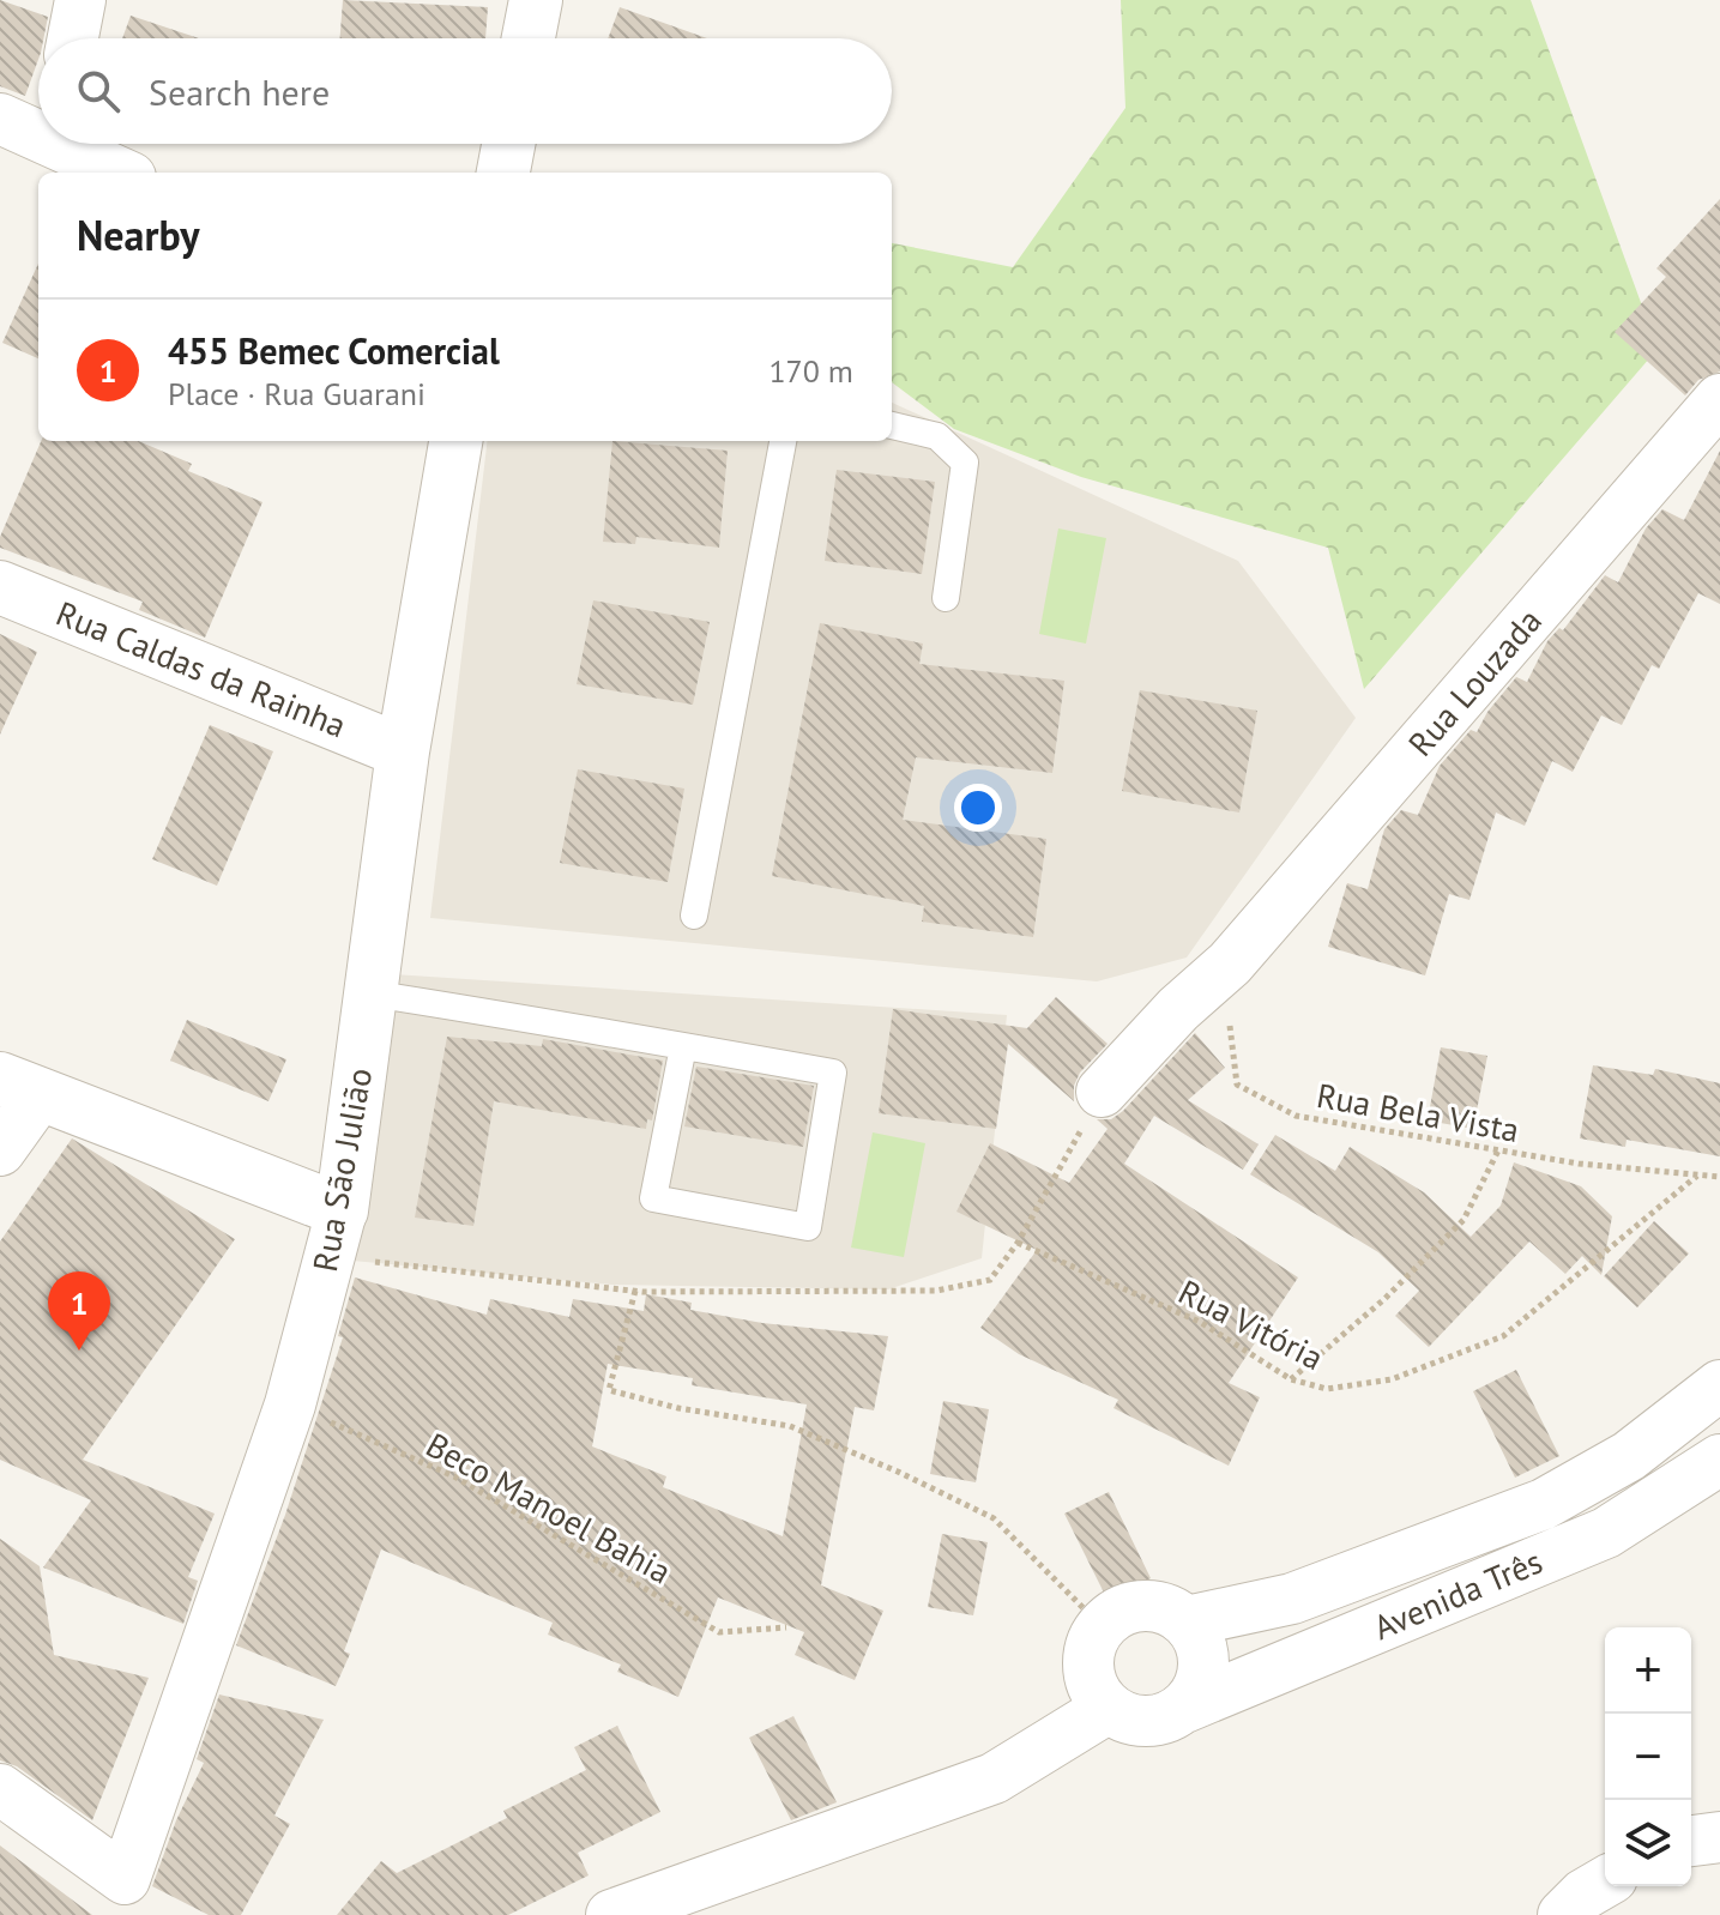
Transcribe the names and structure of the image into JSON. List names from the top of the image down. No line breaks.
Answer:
{"streets":{"street":["Rua Caldas da Rainha","Rua Louzada","Rua São Julião","Avenida Três"],"path":["Rua Bela Vista","Rua Vitória","Beco Manoel Bahia"]},"crossings":[["Rua Caldas da Rainha","Rua São Julião"],["Rua Louzada","Rua Bela Vista"],["Rua Bela Vista","Rua Vitória"],["Rua São Julião","Beco Manoel Bahia"]],"page":{"search":"Search here","heading":"Nearby","list":[{"mark":"1","name":"455 Bemec Comercial","note":"Place · Rua Guarani","value":"170 m"}],"pins":"1","map_buttons":["+","−"]}}
